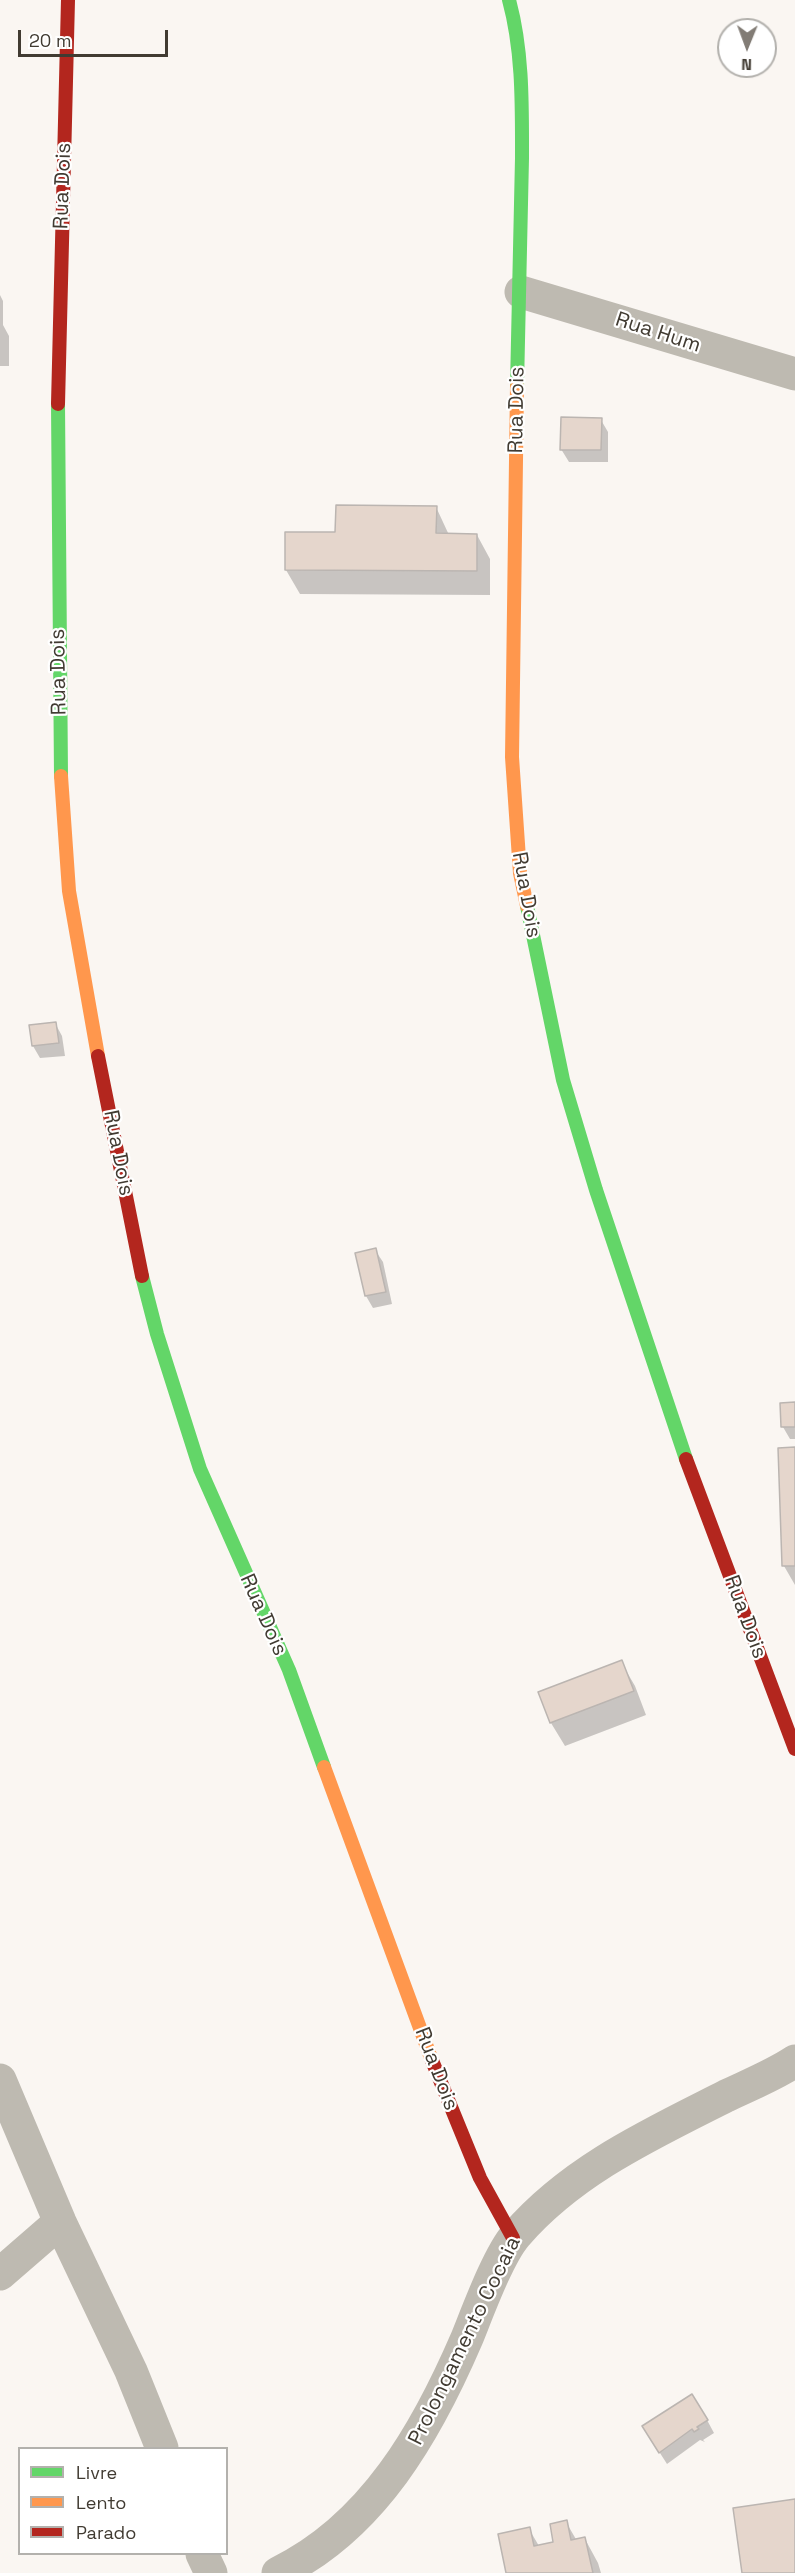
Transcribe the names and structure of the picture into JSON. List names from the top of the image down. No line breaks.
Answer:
{"streets":{"street":["Rua Dois","Rua Hum","Prolongamento Cocaia"]},"crossings":[["Rua Dois","Rua Hum"],["Rua Dois","Prolongamento Cocaia"]],"legend":["Livre","Lento","Parado"],"scale_bar":"20 m","north":"bottom"}
